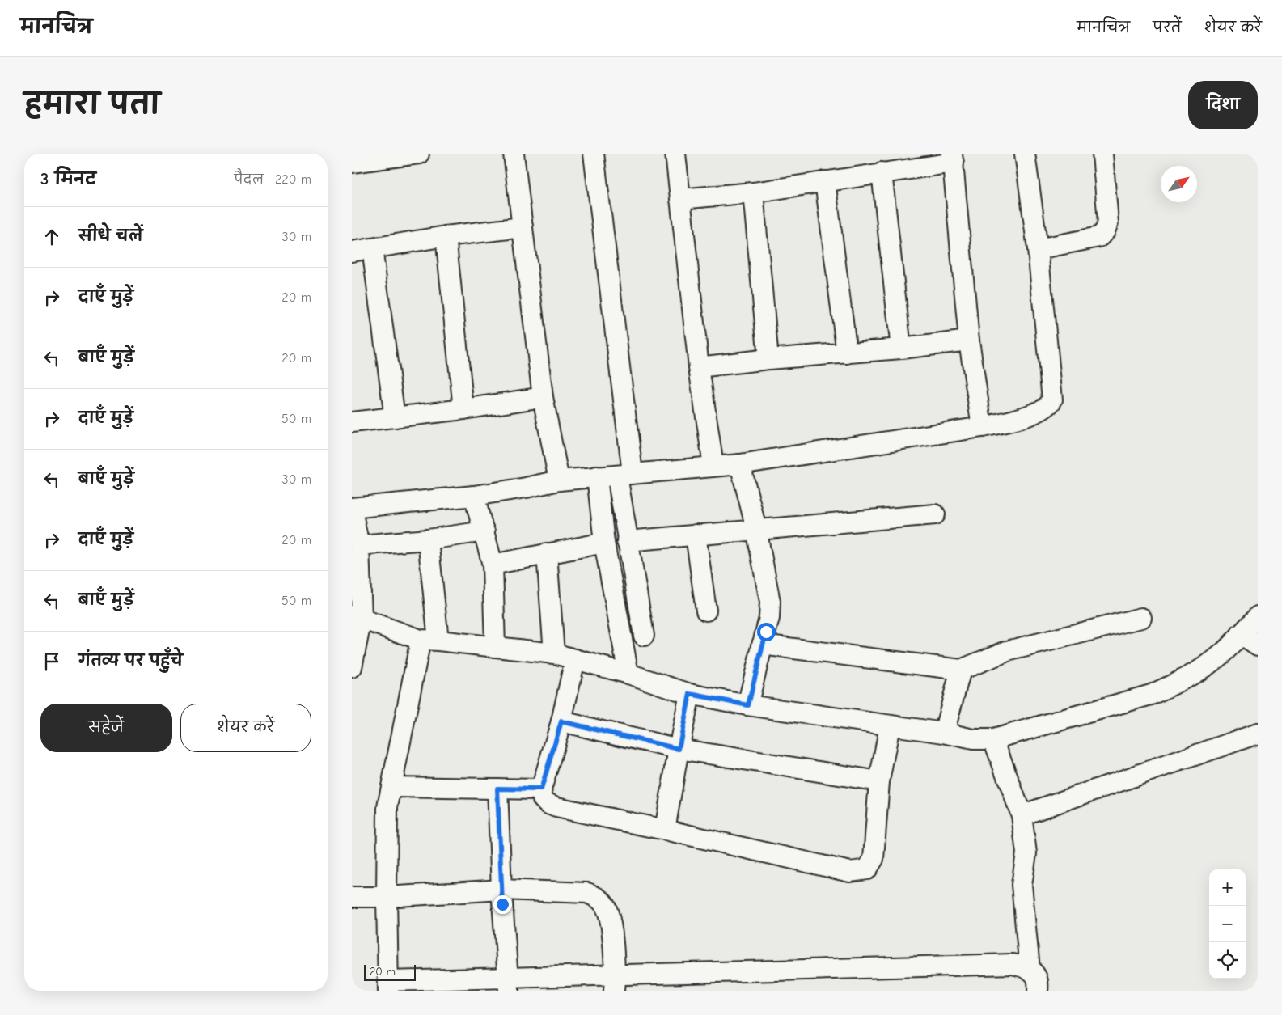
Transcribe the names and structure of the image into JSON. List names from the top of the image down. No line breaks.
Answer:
{"scale_bar":"20 m","north":"top right","page":{"header":"मानचित्र","nav":["मानचित्र","परतें","शेयर करें"],"title":"हमारा पता","buttons":["दिशा",["सहेजें","शेयर करें"]],"heading":["3 मिनट","पैदल · 220 m"],"list":[["सीधे चलें","30 m"],["दाएँ मुड़ें","20 m"],["बाएँ मुड़ें","20 m"],["दाएँ मुड़ें","50 m"],["बाएँ मुड़ें","30 m"],["दाएँ मुड़ें","20 m"],["बाएँ मुड़ें","50 m"],"गंतव्य पर पहुँचे"],"map_buttons":["+","−"],"scale":"20 m"}}
